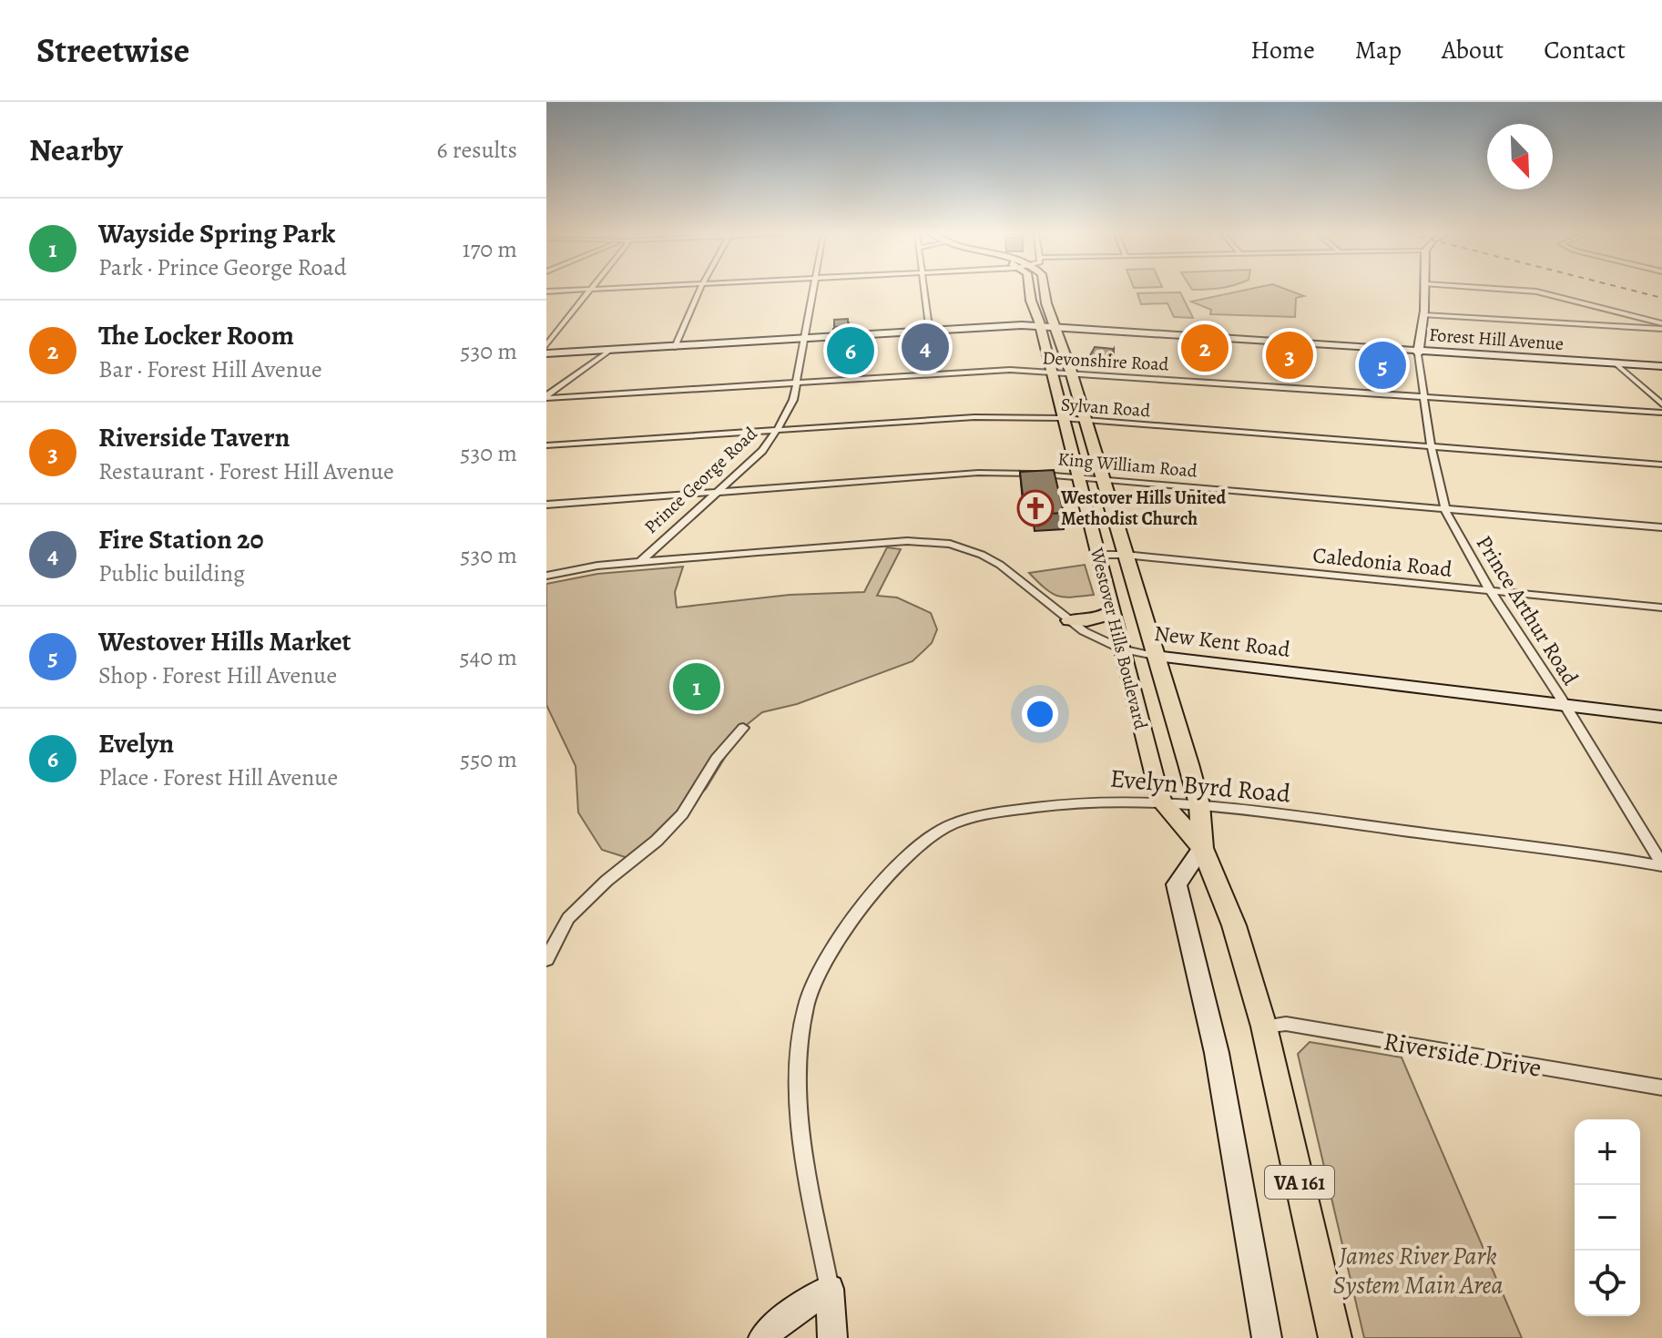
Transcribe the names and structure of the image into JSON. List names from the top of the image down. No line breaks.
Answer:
{"streets":{"main road":["Forest Hill Avenue","Westover Hills Boulevard","New Kent Road","VA 161"],"street":["Devonshire Road","Sylvan Road","King William Road","Prince George Road","Caledonia Road","Prince Arthur Road","Evelyn Byrd Road","Riverside Drive"]},"crossings":[["Forest Hill Avenue","Prince George Road"],["Forest Hill Avenue","Prince Arthur Road"],["Forest Hill Avenue","Westover Hills Boulevard"],["Devonshire Road","Prince George Road"],["Devonshire Road","Prince Arthur Road"],["Devonshire Road","Westover Hills Boulevard"],["Sylvan Road","Prince George Road"],["Sylvan Road","Prince Arthur Road"],["Sylvan Road","Westover Hills Boulevard"],["King William Road","Prince George Road"],["King William Road","Prince Arthur Road"],["King William Road","Westover Hills Boulevard"],["Prince George Road","New Kent Road"],["Caledonia Road","Prince Arthur Road"],["Caledonia Road","Westover Hills Boulevard"],["Prince Arthur Road","New Kent Road"],["Prince Arthur Road","Evelyn Byrd Road"],["Westover Hills Boulevard","New Kent Road"],["Westover Hills Boulevard","Evelyn Byrd Road"],["Westover Hills Boulevard","Riverside Drive"]],"parks":["James River Park System Main Area"],"places":{"church":["Westover Hills United Methodist Church"]},"north":"bottom right","page":{"header":"Streetwise","nav":["Home","Map","About","Contact"],"heading":["Nearby","6 results"],"list":[{"mark":"1","name":"Wayside Spring Park","note":"Park · Prince George Road","value":"170 m"},{"mark":"2","name":"The Locker Room","note":"Bar · Forest Hill Avenue","value":"530 m"},{"mark":"3","name":"Riverside Tavern","note":"Restaurant · Forest Hill Avenue","value":"530 m"},{"mark":"4","name":"Fire Station 20","note":"Public building","value":"530 m"},{"mark":"5","name":"Westover Hills Market","note":"Shop · Forest Hill Avenue","value":"540 m"},{"mark":"6","name":"Evelyn","note":"Place · Forest Hill Avenue","value":"550 m"}],"pins":["4","2","6","3","5","1"],"map_buttons":["+","−"]}}
